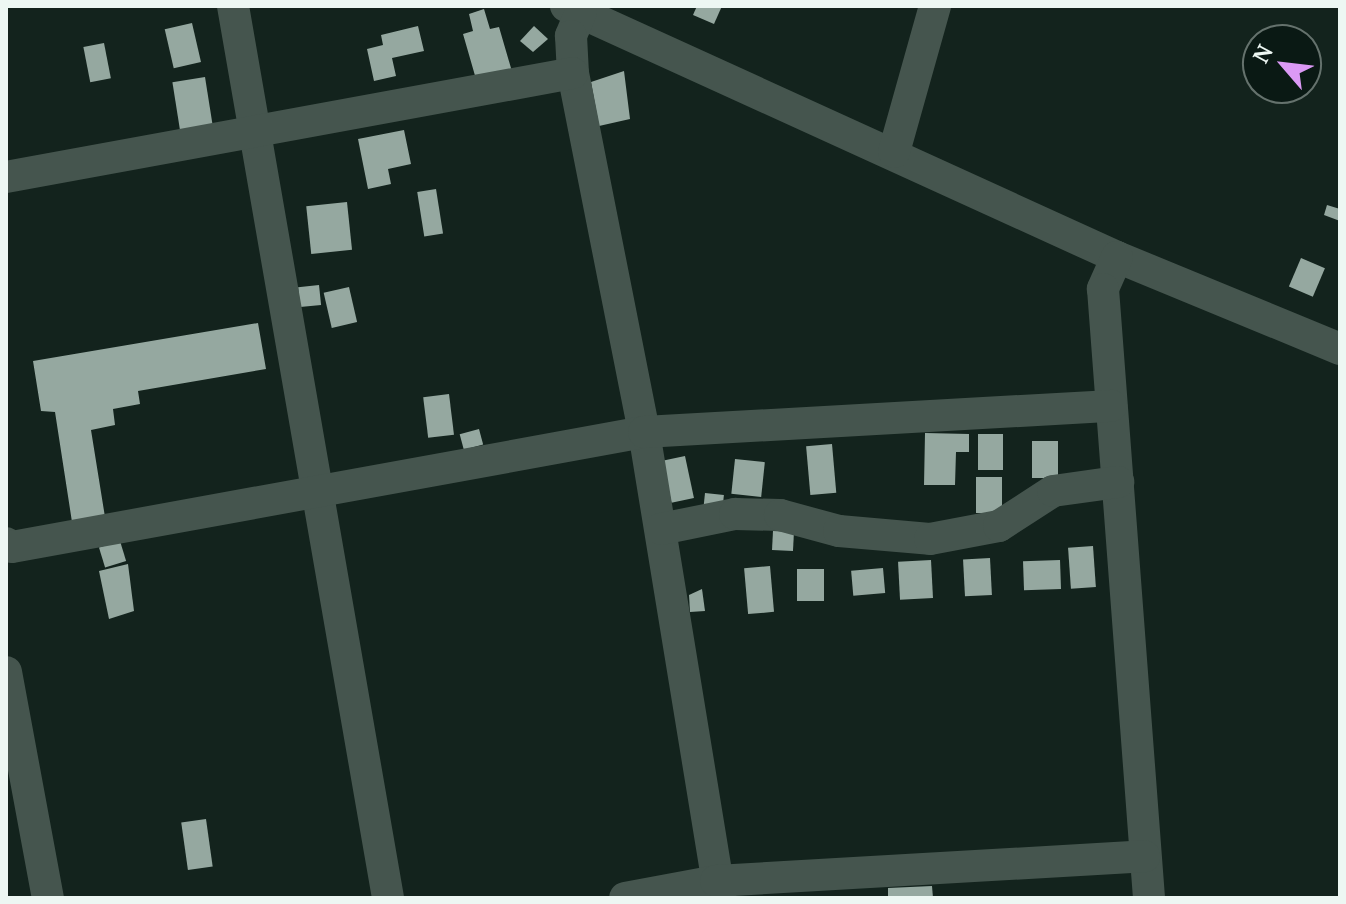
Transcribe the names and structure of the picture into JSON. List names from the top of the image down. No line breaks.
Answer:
{"north":"top left"}
